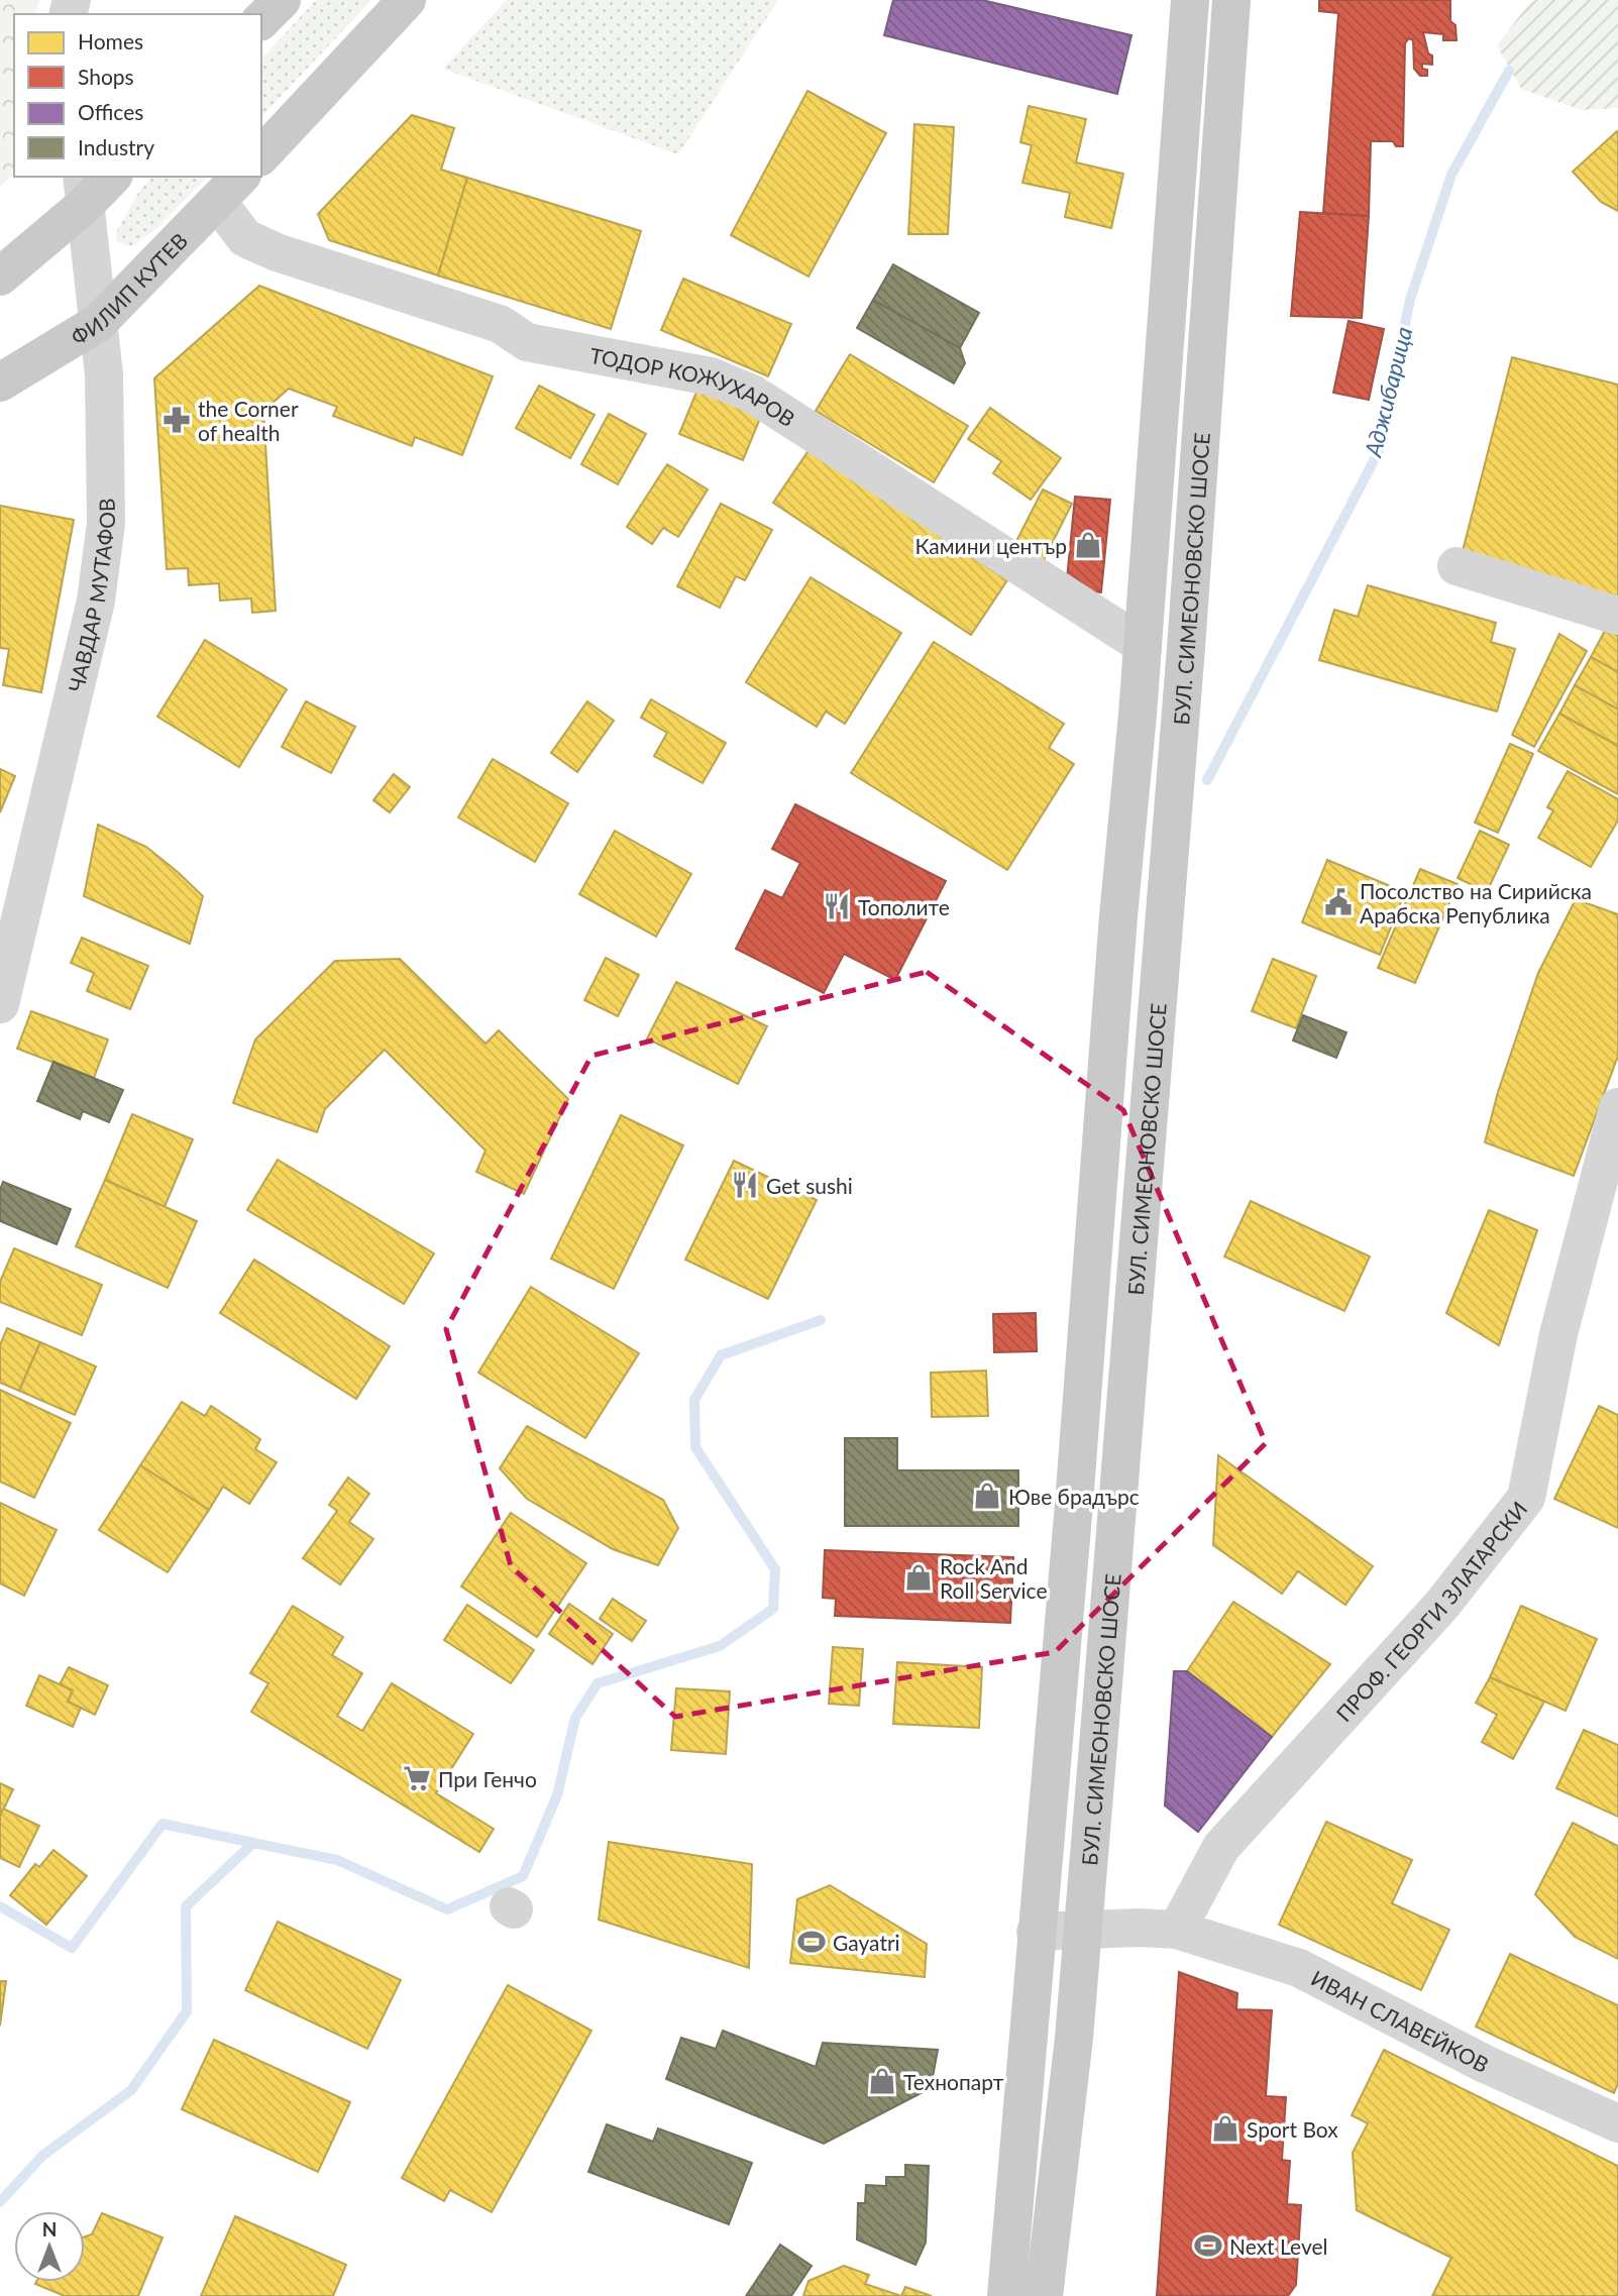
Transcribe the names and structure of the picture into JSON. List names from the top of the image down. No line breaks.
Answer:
{"streets":{"main road":["ФИЛИП КУТЕВ","БУЛ. СИМЕОНОВСКО ШОСЕ"],"street":["ТОДОР КОЖУХАРОВ","ЧАВДАР МУТАФОВ","ПРОФ. ГЕОРГИ ЗЛАТАРСКИ","ИВАН СЛАВЕЙКОВ"]},"crossings":[["ФИЛИП КУТЕВ","ТОДОР КОЖУХАРОВ"],["ФИЛИП КУТЕВ","ЧАВДАР МУТАФОВ"],["ТОДОР КОЖУХАРОВ","БУЛ. СИМЕОНОВСКО ШОСЕ"],["ПРОФ. ГЕОРГИ ЗЛАТАРСКИ","ИВАН СЛАВЕЙКОВ"]],"water":["Аджибарица"],"places":{"pharmacy":["the Corner of health"],"shop":["Камини център","Юве брадърс","Rock And Roll Service","Технопарт","Sport Box"],"public building":["Посолство на Сирийска Арабска Република"],"restaurant":["Тополите","Get sushi"],"supermarket":["При Генчо"],"sports":["Gayatri","Next Level"]},"legend":["Homes","Shops","Offices","Industry"],"north":"top"}
